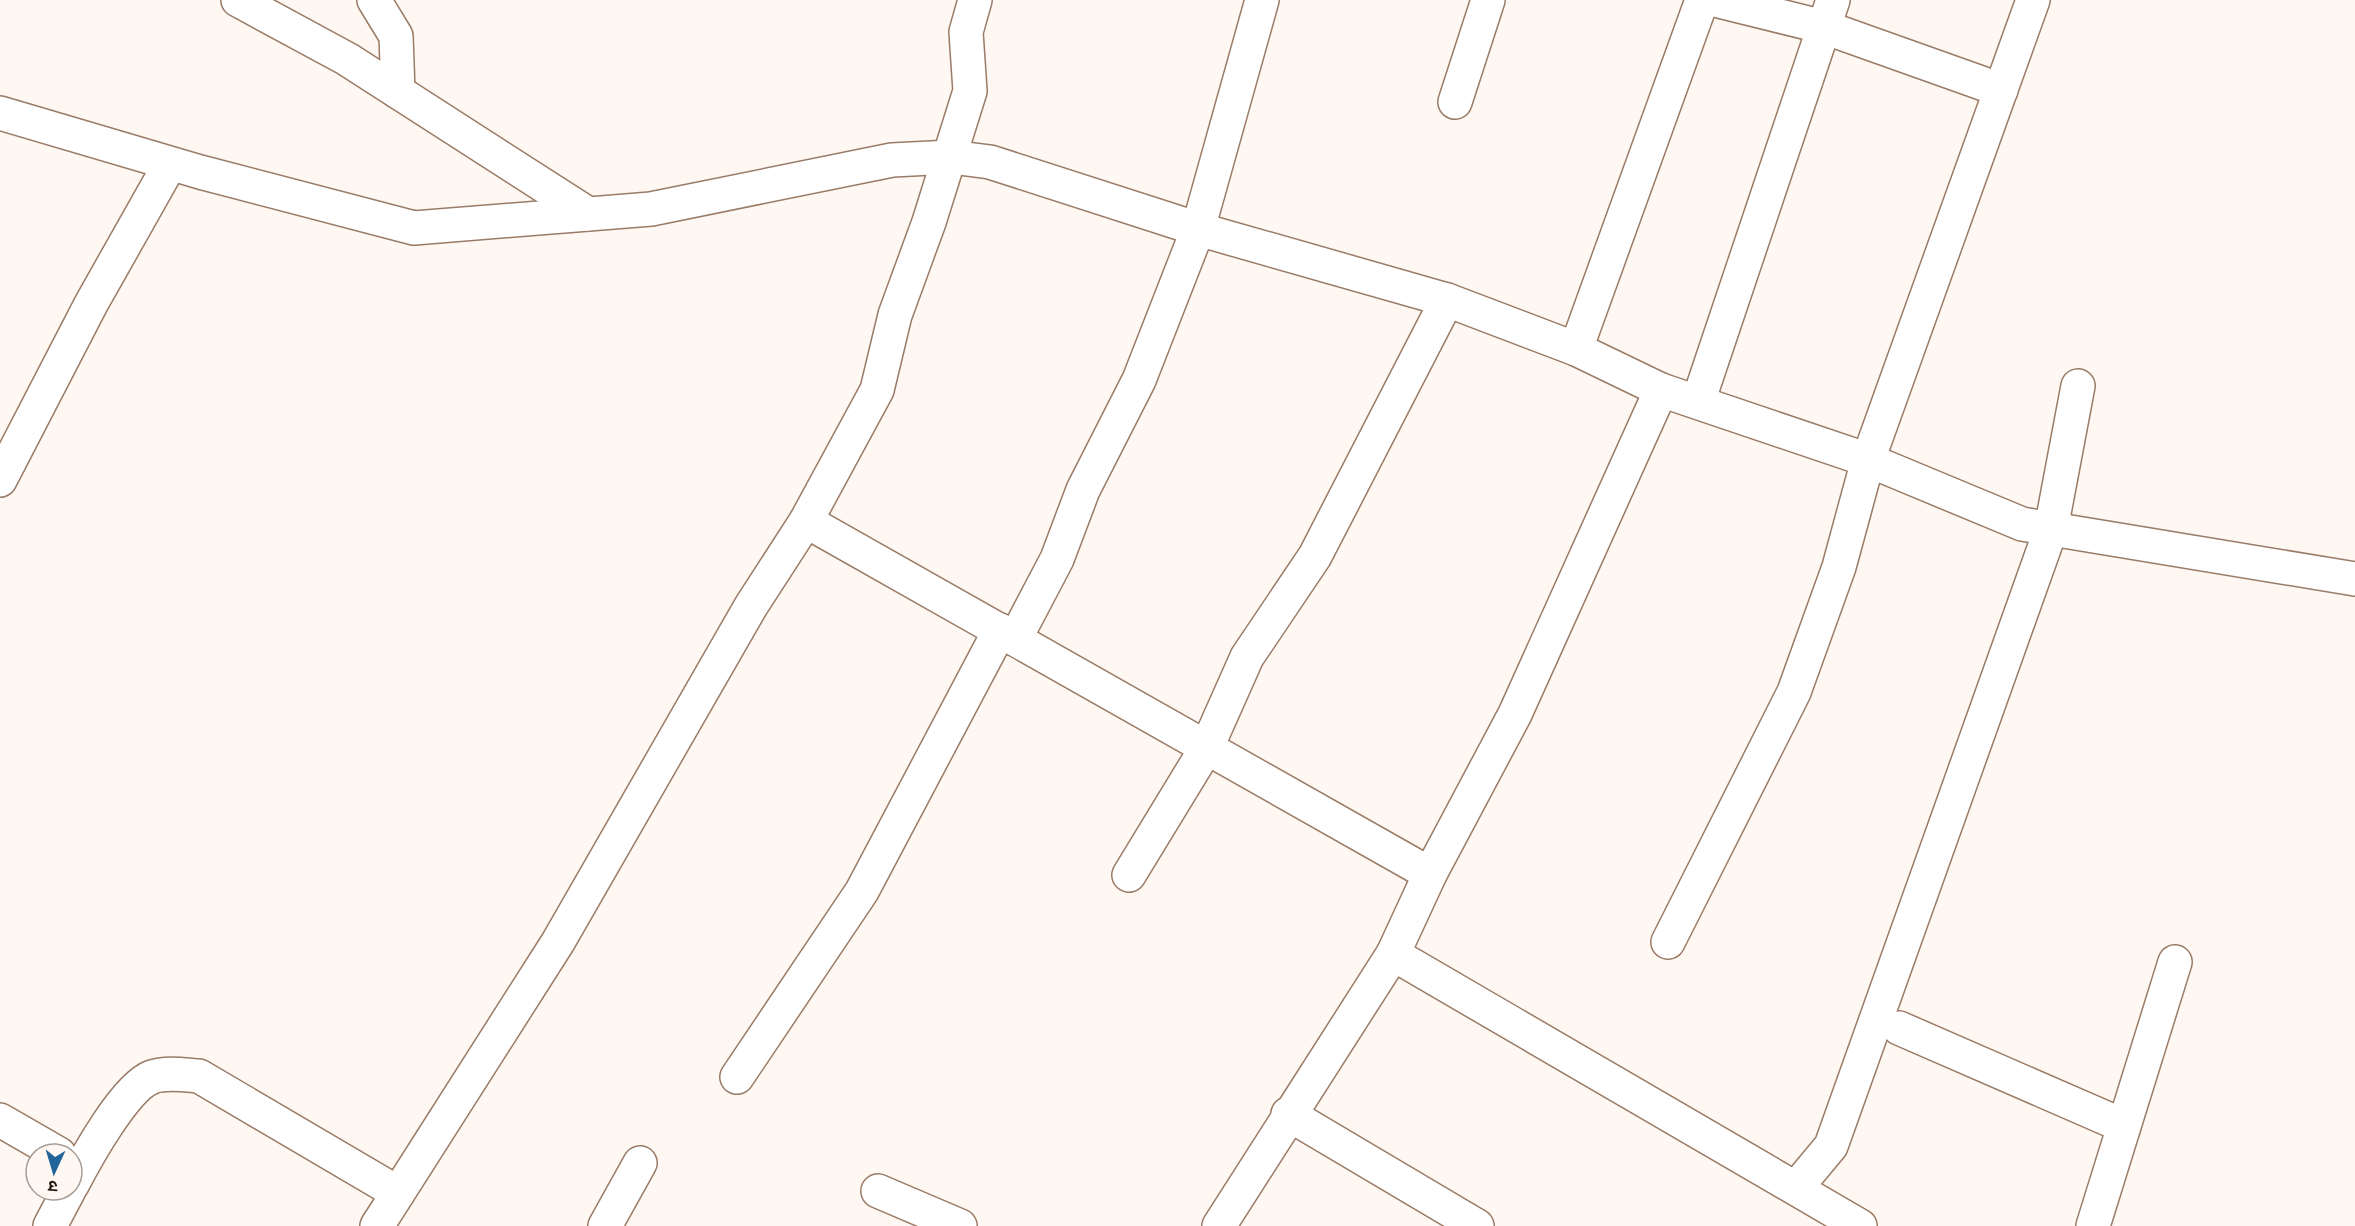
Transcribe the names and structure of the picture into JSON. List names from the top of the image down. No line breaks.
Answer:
{"north":"bottom"}
